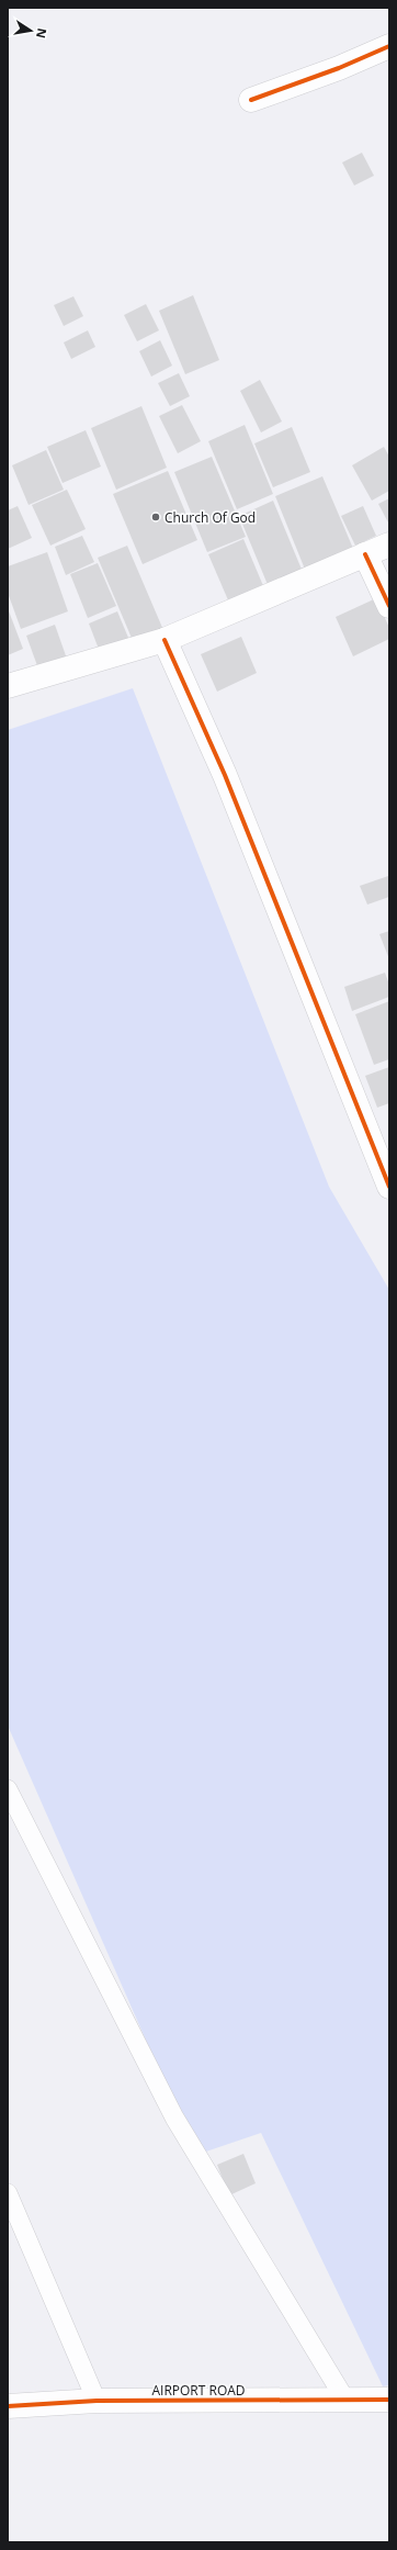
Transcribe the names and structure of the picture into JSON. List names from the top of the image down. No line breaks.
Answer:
{"streets":{"street":["AIRPORT ROAD"]},"places":["Church Of God"],"north":"right"}
